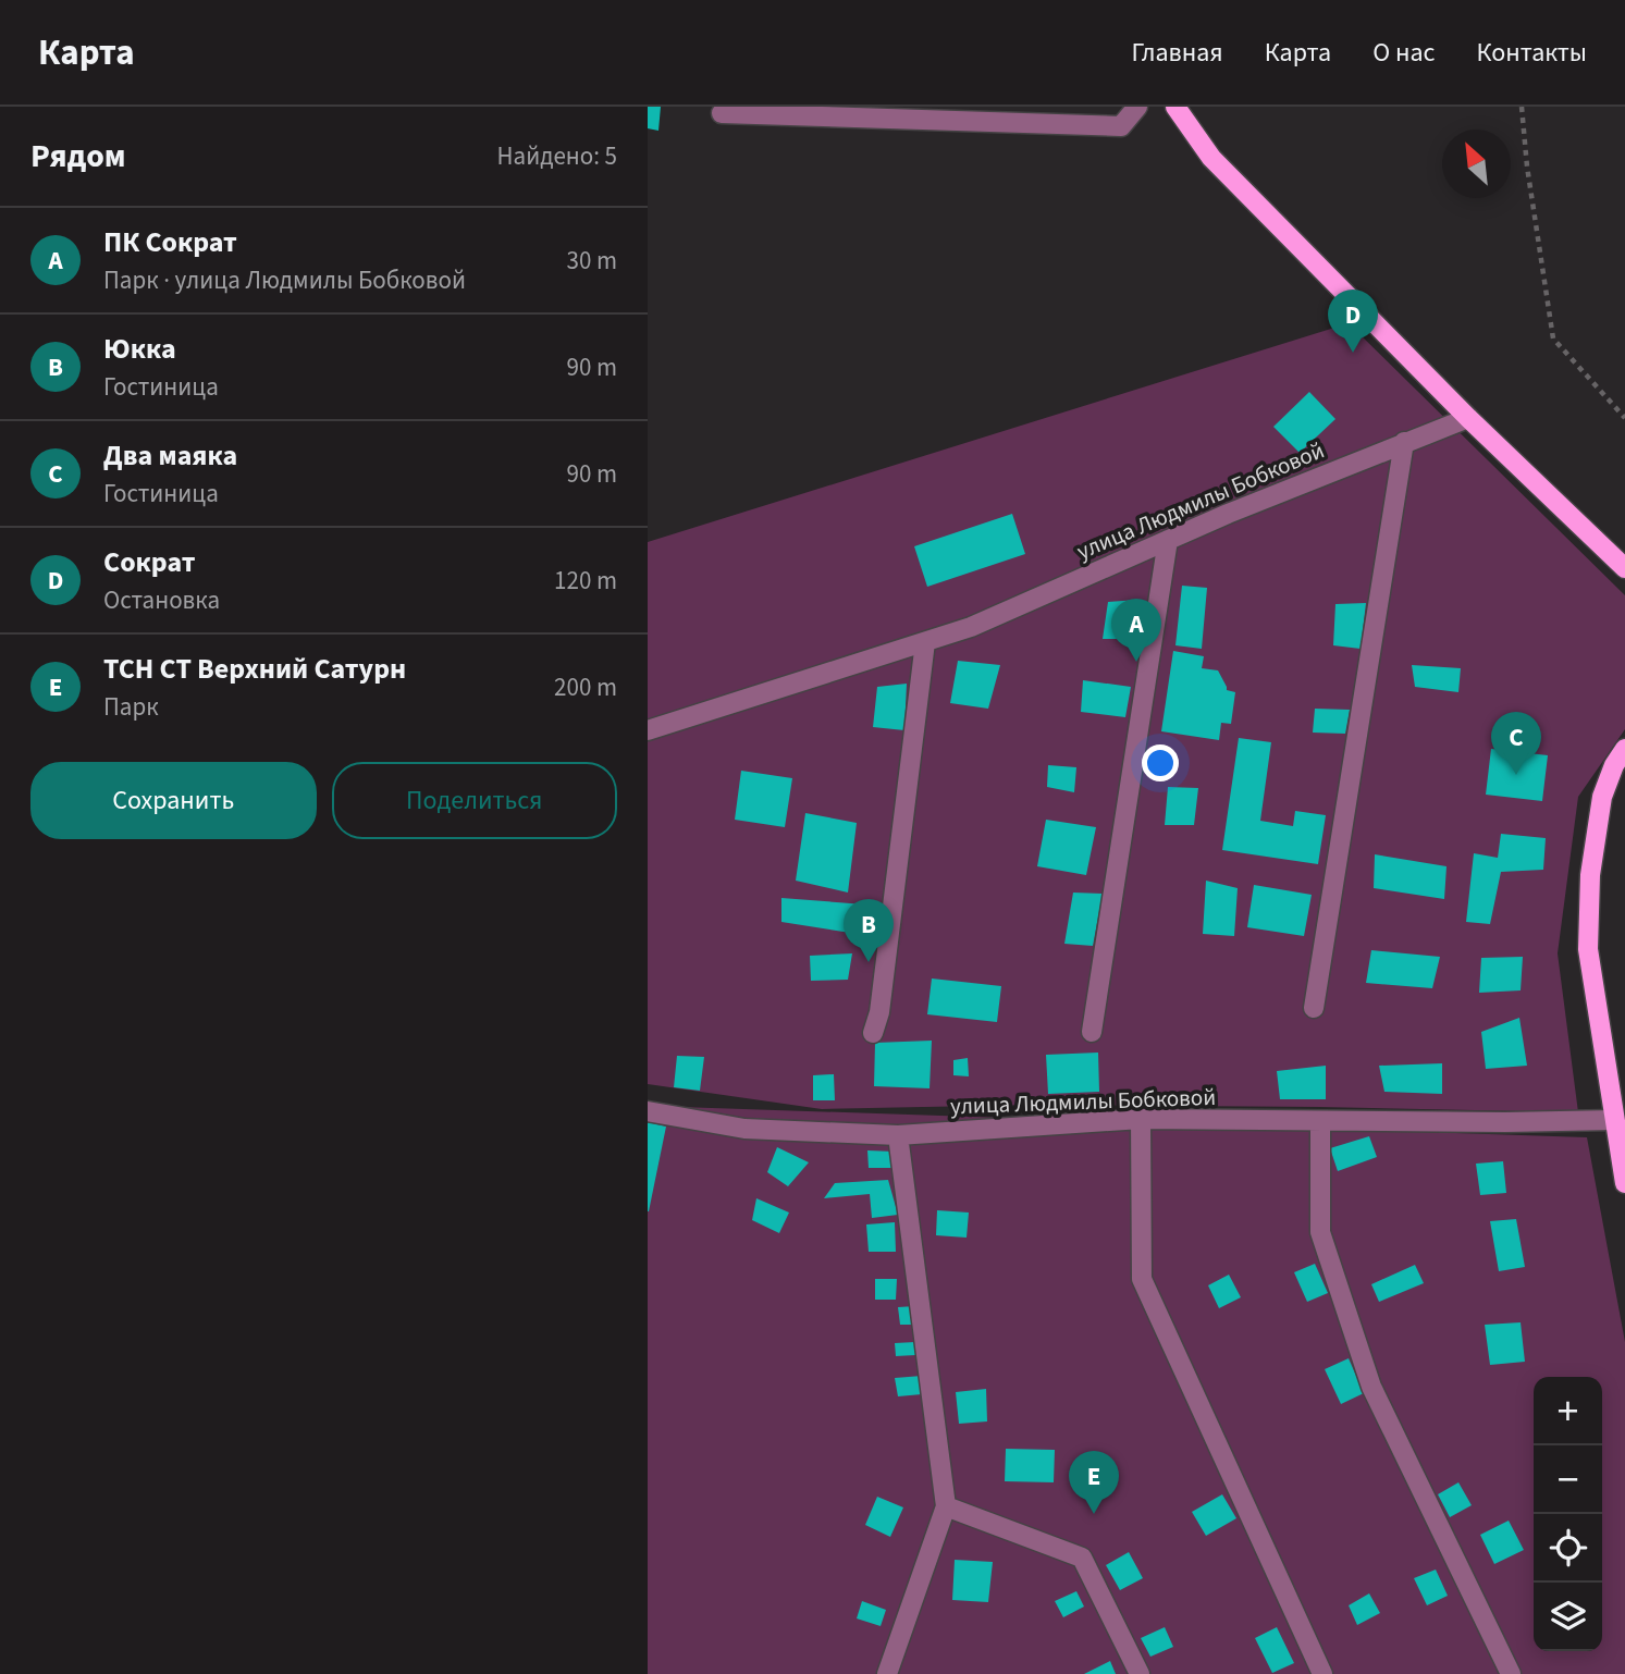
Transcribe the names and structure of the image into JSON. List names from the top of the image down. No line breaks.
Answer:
{"streets":{"street":["улица Людмилы Бобковой"]},"north":"top left","page":{"header":"Карта","nav":["Главная","Карта","О нас","Контакты"],"heading":["Рядом","Найдено: 5"],"list":[{"mark":"A","name":"ПК Сократ","note":"Парк · улица Людмилы Бобковой","value":"30 m"},{"mark":"B","name":"Юкка","note":"Гостиница","value":"90 m"},{"mark":"C","name":"Два маяка","note":"Гостиница","value":"90 m"},{"mark":"D","name":"Сократ","note":"Остановка","value":"120 m"},{"mark":"E","name":"ТСН СТ Верхний Сатурн","note":"Парк","value":"200 m"}],"pins":["D","A","C","B","E"],"buttons":["Сохранить","Поделиться"],"map_buttons":["+","−"]}}
